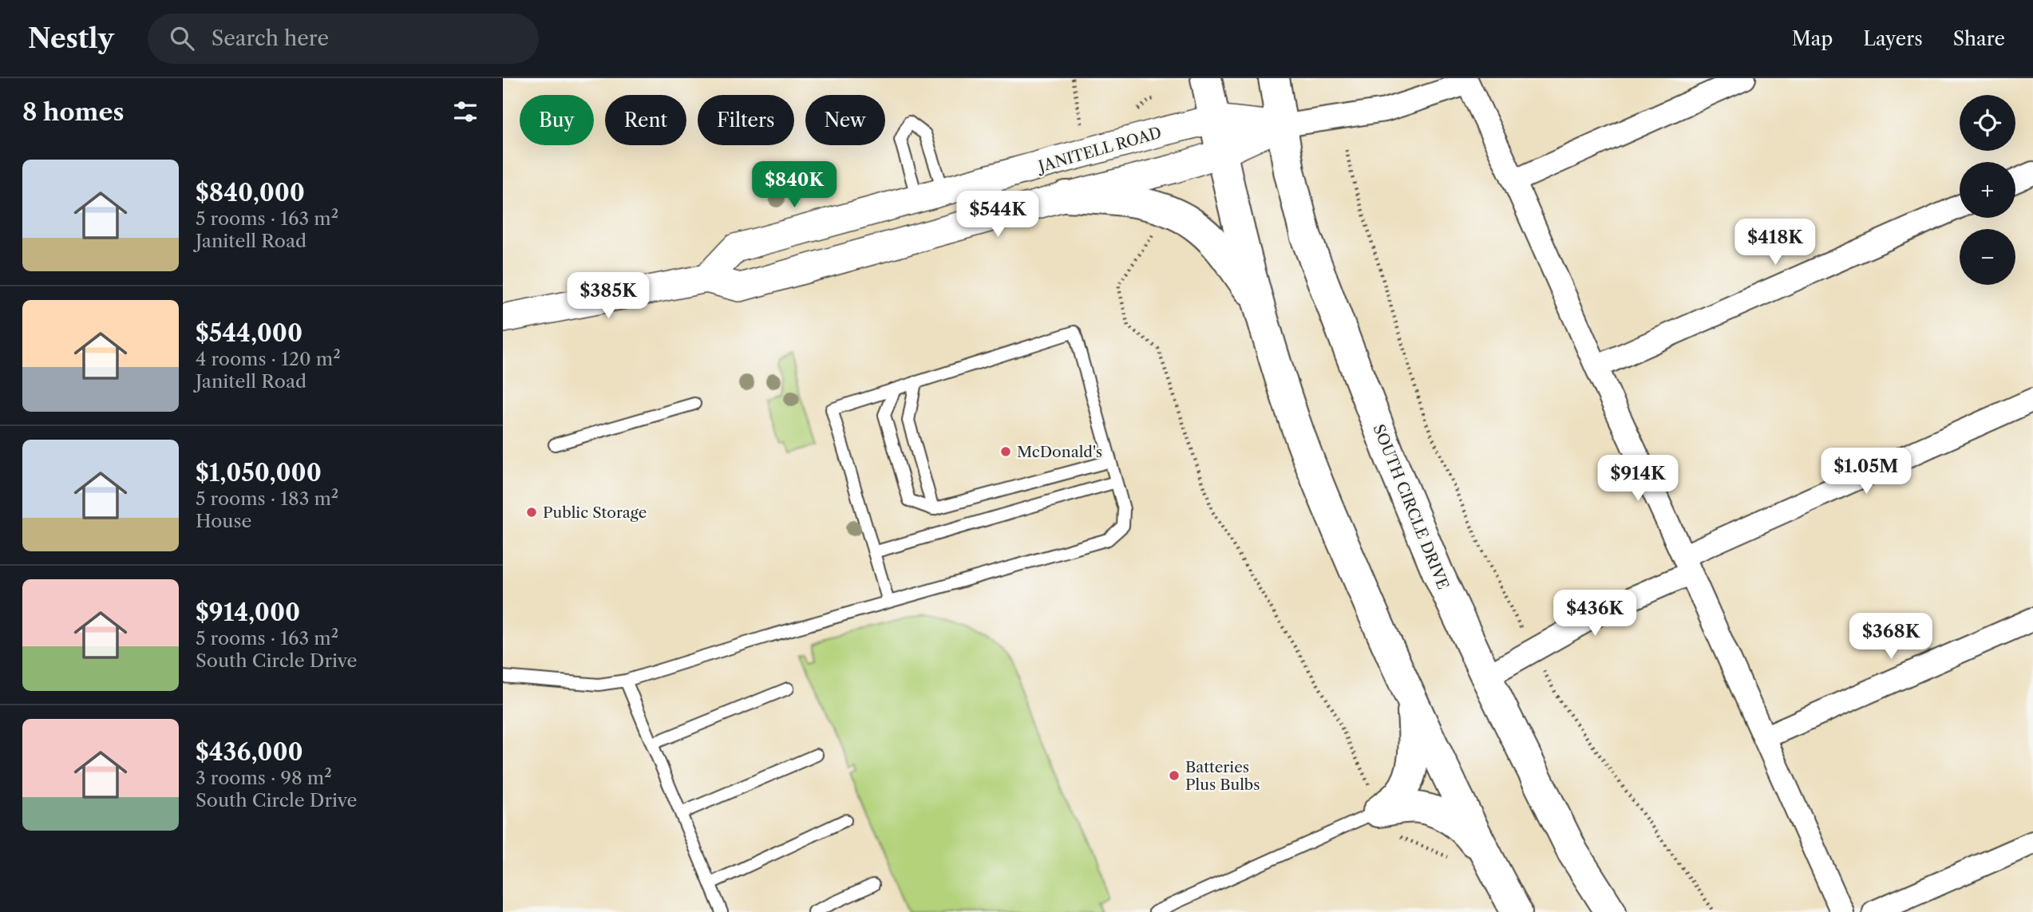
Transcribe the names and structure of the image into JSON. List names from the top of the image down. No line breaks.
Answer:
{"streets":{"main road":["SOUTH CIRCLE DRIVE"],"street":["JANITELL ROAD"]},"crossings":[["JANITELL ROAD","SOUTH CIRCLE DRIVE"]],"places":["McDonald's","Public Storage","Batteries Plus Bulbs"],"page":{"header":"Nestly","search":"Search here","nav":["Map","Layers","Share"],"heading":"8 homes","map_buttons":["+","−"],"chip":["Buy","Rent","Filters","New"],"list":[{"name":"$840,000","note":"5 rooms · 163 m² · Janitell Road"},{"name":"$544,000","note":"4 rooms · 120 m² · Janitell Road"},{"name":"$1,050,000","note":"5 rooms · 183 m² · House"},{"name":"$914,000","note":"5 rooms · 163 m² · South Circle Drive"},{"name":"$436,000","note":"3 rooms · 98 m² · South Circle Drive"}],"price":["$840K","$544K","$418K","$385K","$1.05M","$914K","$436K","$368K"]}}
